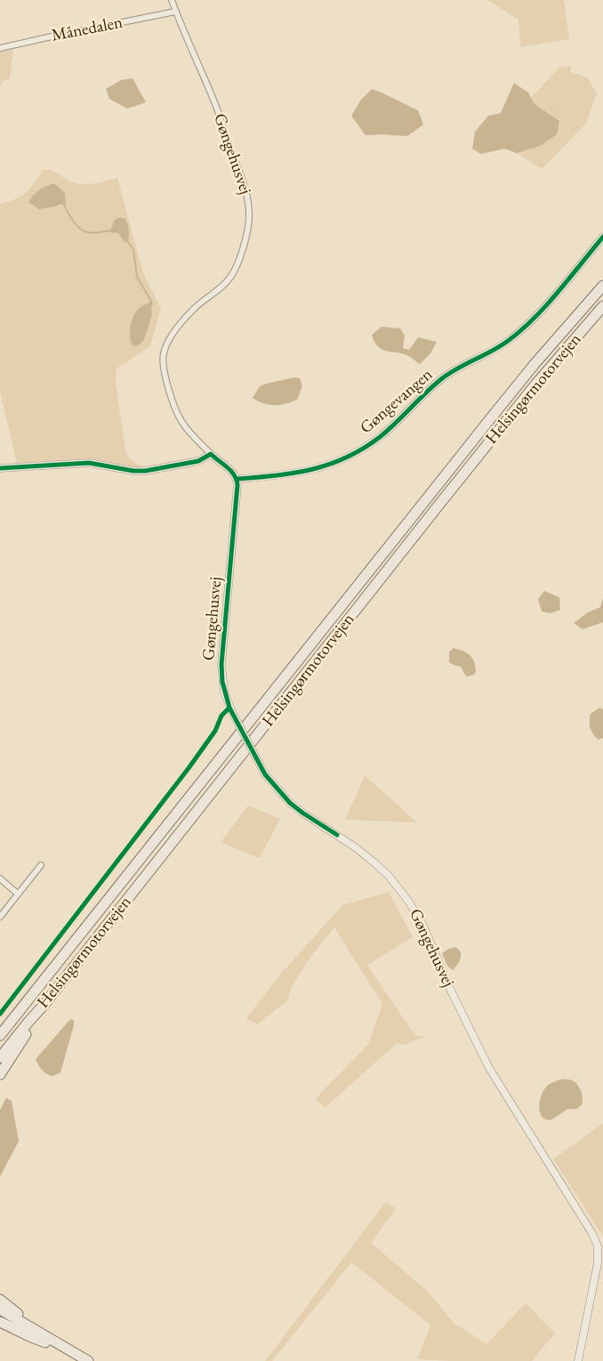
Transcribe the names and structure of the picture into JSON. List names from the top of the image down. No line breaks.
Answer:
{"streets":{"highway":["Helsingørmotorvejen"],"street":["Månedalen","Gøngehusvej","Gøngevangen"]},"crossings":[["Månedalen","Gøngehusvej"],["Gøngehusvej","Gøngevangen"]]}
